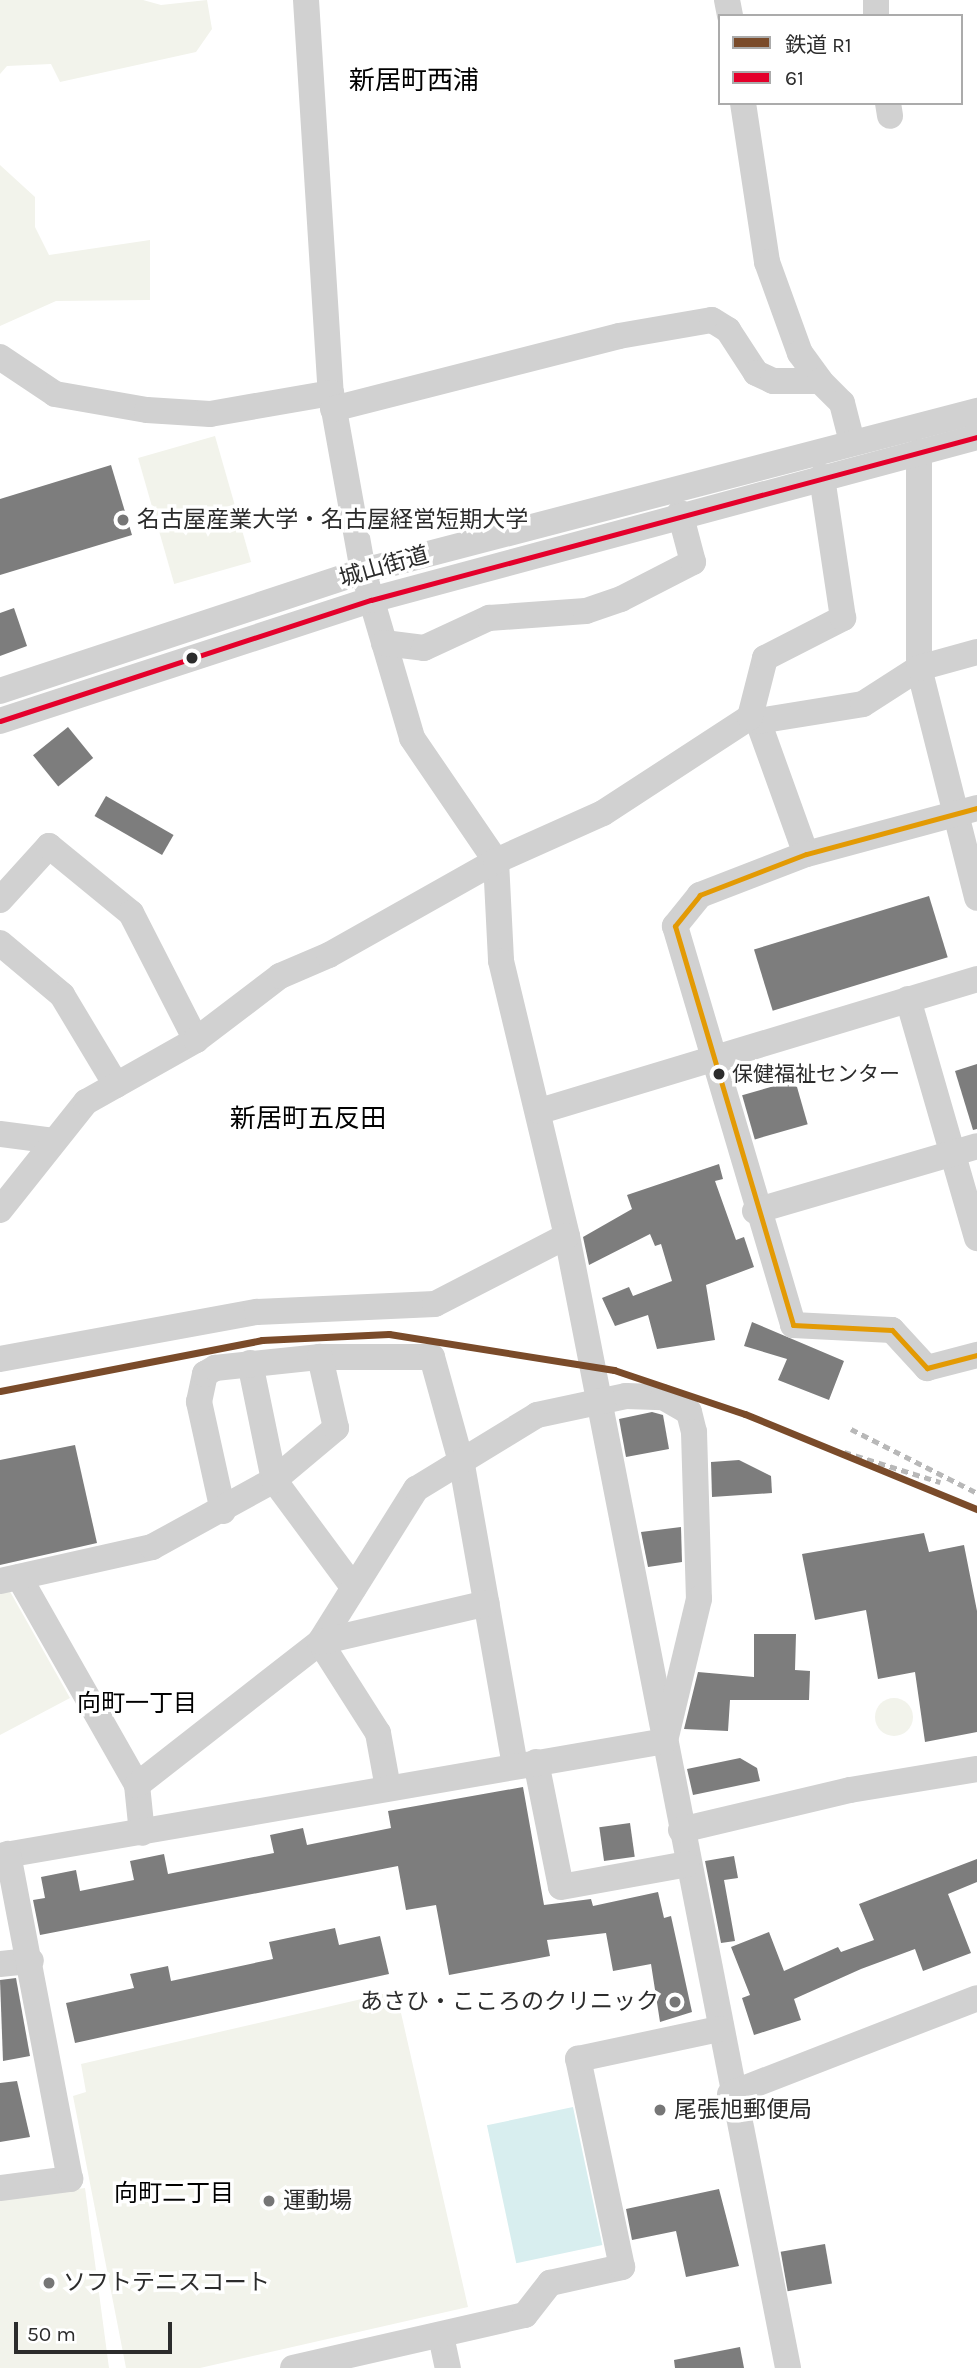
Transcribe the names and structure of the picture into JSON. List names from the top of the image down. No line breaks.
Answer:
{"streets":{"street":["城山街道"]},"districts":["新居町西浦","新居町五反田","向町一丁目","向町二丁目"],"places":["名古屋産業大学・名古屋経営短期大学","保健福祉センター","あさひ・こころのクリニック","尾張旭郵便局","運動場","ソフトテニスコート"],"lines":["transit line 61","rail line R1"],"legend":["鉄道 R1","61"],"scale_bar":"50 m"}
